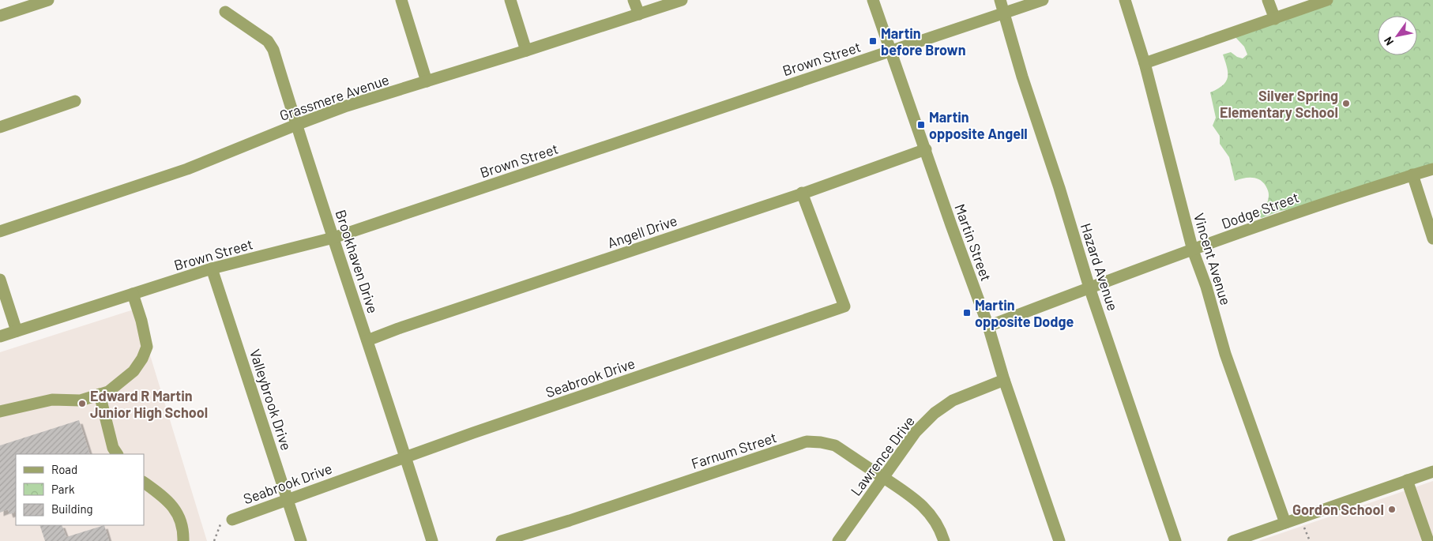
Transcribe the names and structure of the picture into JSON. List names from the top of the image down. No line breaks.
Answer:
{"streets":{"street":["Brown Street","Grassmere Avenue","Dodge Street","Angell Drive","Martin Street","Vincent Avenue","Brookhaven Drive","Hazard Avenue","Seabrook Drive","Valleybrook Drive","Farnum Street","Lawrence Drive"]},"crossings":[["Brown Street","Martin Street"],["Brown Street","Brookhaven Drive"],["Brown Street","Hazard Avenue"],["Brown Street","Valleybrook Drive"],["Grassmere Avenue","Brookhaven Drive"],["Dodge Street","Martin Street"],["Dodge Street","Vincent Avenue"],["Dodge Street","Hazard Avenue"],["Angell Drive","Martin Street"],["Angell Drive","Brookhaven Drive"],["Angell Drive","Seabrook Drive"],["Martin Street","Lawrence Drive"],["Brookhaven Drive","Seabrook Drive"],["Seabrook Drive","Valleybrook Drive"],["Farnum Street","Lawrence Drive"]],"places":{"transit":["Martin before Brown","Martin opposite Angell","Martin opposite Dodge"],"other":["Silver Spring Elementary School","Edward R Martin Junior High School","Gordon School"]},"legend":["Road","Park","Building"],"north":"bottom left"}
